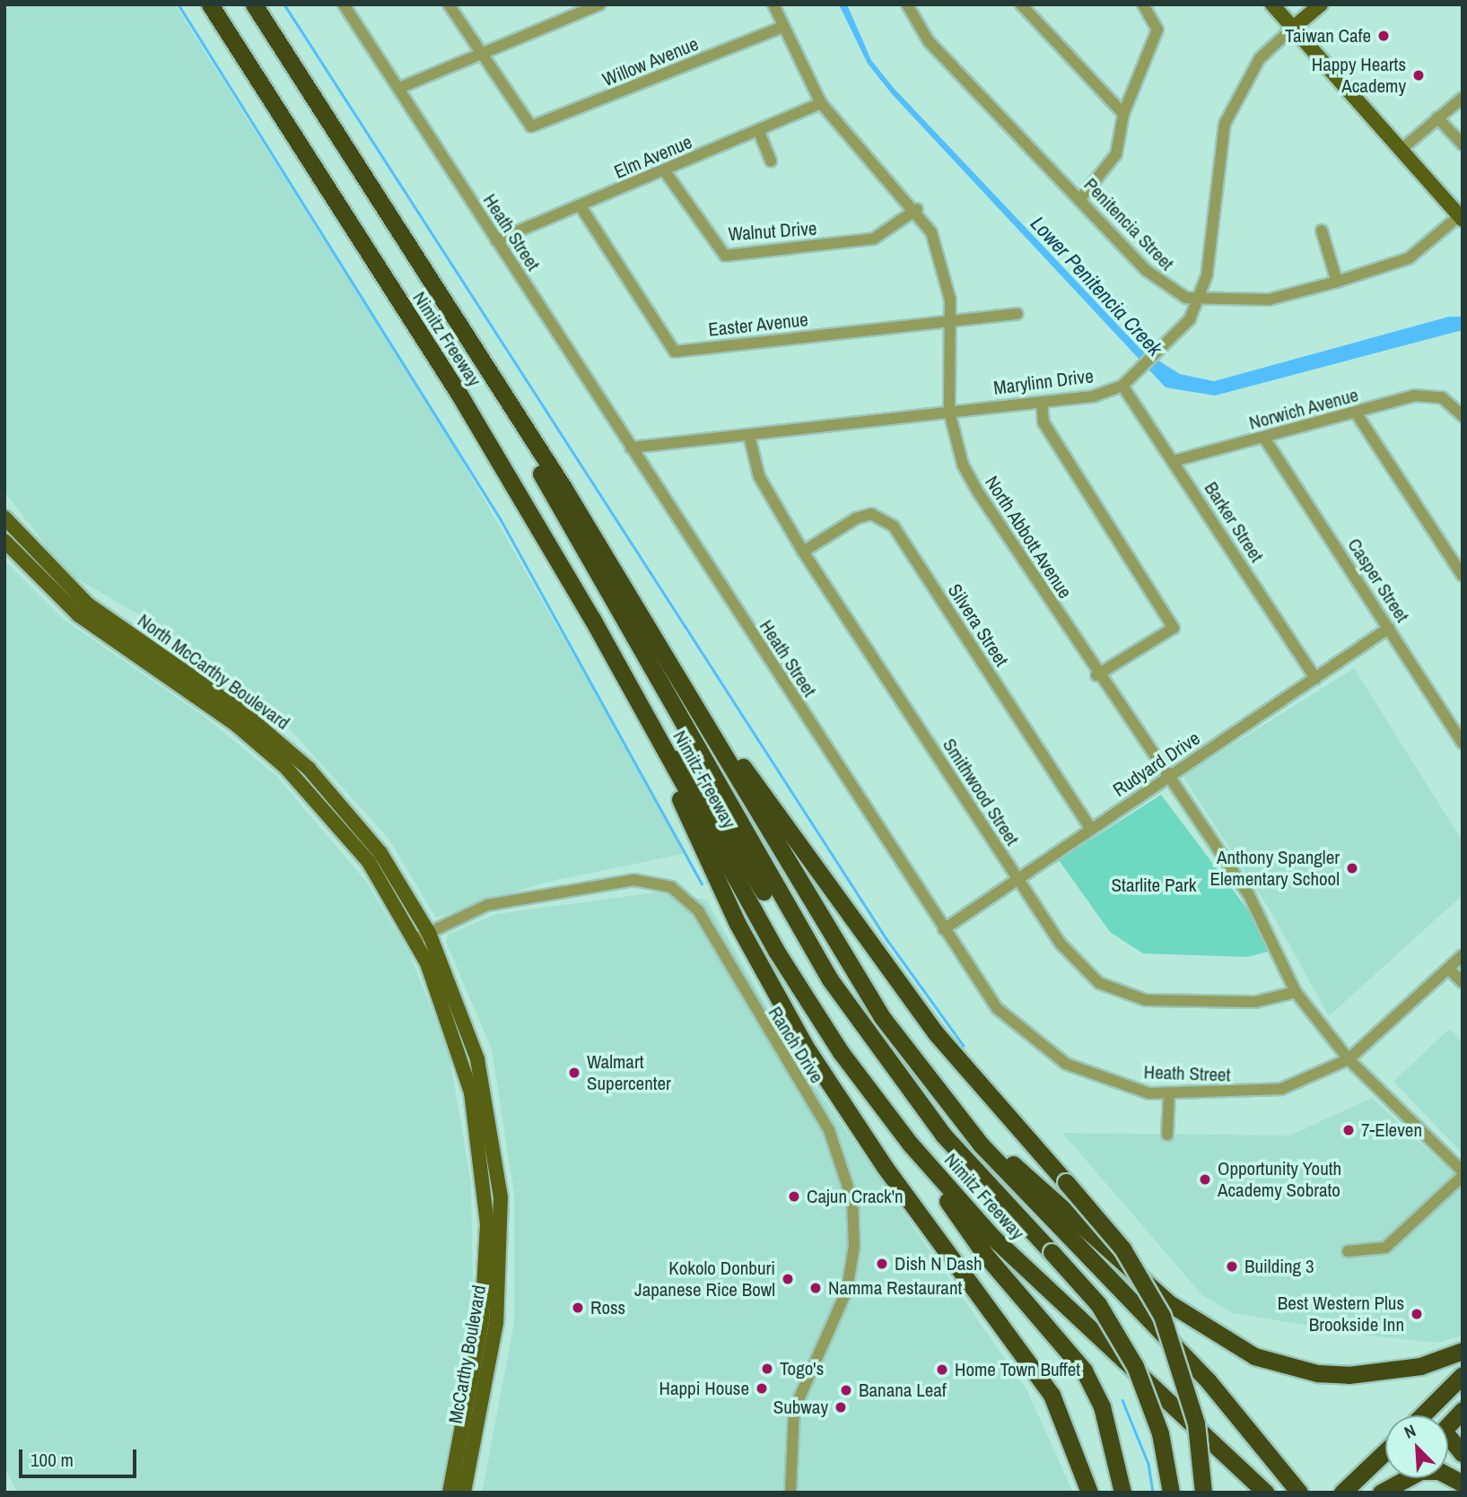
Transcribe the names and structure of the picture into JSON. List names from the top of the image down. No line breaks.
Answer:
{"streets":{"highway":["Nimitz Freeway"],"main road":["Marylinn Drive","North McCarthy Boulevard","McCarthy Boulevard"],"street":["Willow Avenue","Elm Avenue","Penitencia Street","Walnut Drive","Heath Street","Easter Avenue","Norwich Avenue","Barker Street","North Abbott Avenue","Casper Street","Silvera Street","Rudyard Drive","Smithwood Street","Ranch Drive"]},"crossings":[["Willow Avenue","North Abbott Avenue"],["Elm Avenue","Walnut Drive"],["Elm Avenue","Heath Street"],["Elm Avenue","Easter Avenue"],["Elm Avenue","North Abbott Avenue"],["Penitencia Street","Marylinn Drive"],["Walnut Drive","North Abbott Avenue"],["Heath Street","Marylinn Drive"],["Heath Street","North Abbott Avenue"],["Heath Street","Rudyard Drive"],["Easter Avenue","North Abbott Avenue"],["Marylinn Drive","Barker Street"],["Marylinn Drive","North Abbott Avenue"],["Marylinn Drive","Smithwood Street"],["Norwich Avenue","Barker Street"],["Norwich Avenue","Casper Street"],["Barker Street","Rudyard Drive"],["North Abbott Avenue","Rudyard Drive"],["North Abbott Avenue","Smithwood Street"],["Casper Street","Rudyard Drive"],["Silvera Street","Rudyard Drive"],["Silvera Street","Smithwood Street"],["North McCarthy Boulevard","Ranch Drive"],["North McCarthy Boulevard","McCarthy Boulevard"],["Rudyard Drive","Smithwood Street"],["Ranch Drive","McCarthy Boulevard"]],"water":["Lower Penitencia Creek"],"parks":["Starlite Park"],"places":["Taiwan Cafe","Happy Hearts Academy","Anthony Spangler Elementary School","Walmart Supercenter","7-Eleven","Opportunity Youth Academy Sobrato","Cajun Crack'n","Dish N Dash","Building 3","Kokolo Donburi Japanese Rice Bowl","Namma Restaurant","Ross","Best Western Plus Brookside Inn","Togo's","Home Town Buffet","Happi House","Banana Leaf","Subway"],"scale_bar":"100 m","north":"top left"}
